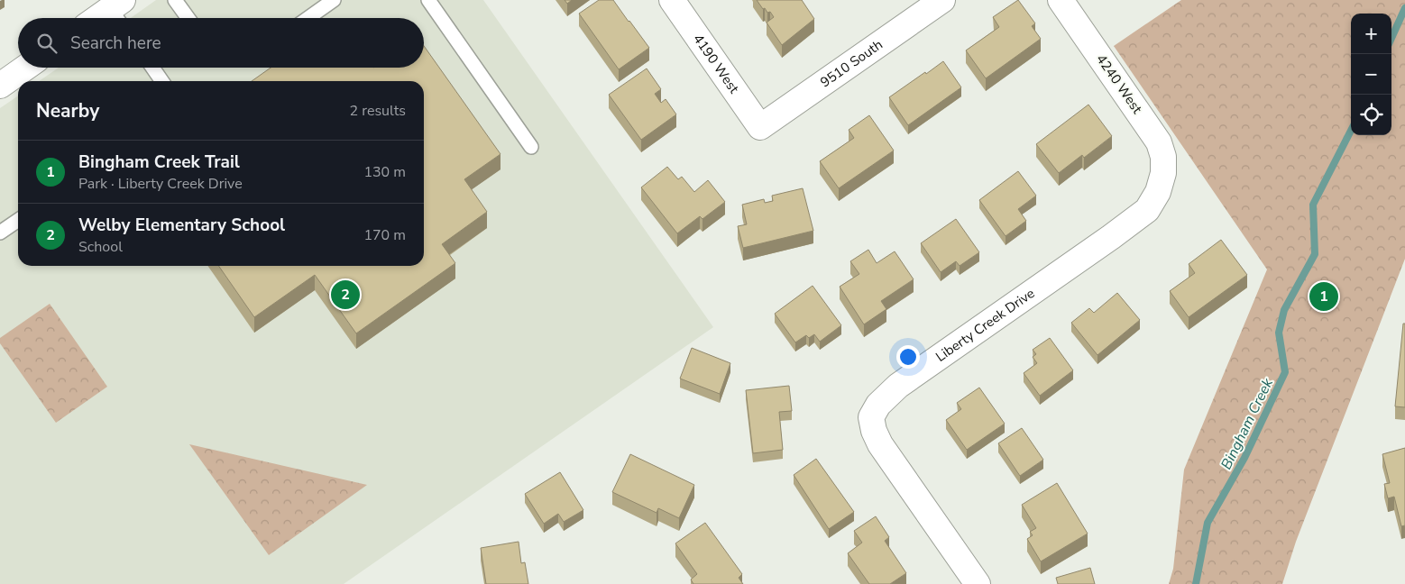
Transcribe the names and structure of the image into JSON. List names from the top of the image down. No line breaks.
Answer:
{"streets":{"street":["4190 West","9510 South","4240 West","Liberty Creek Drive"]},"crossings":[["4190 West","9510 South"],["4240 West","Liberty Creek Drive"]],"water":["Bingham Creek"],"page":{"map_buttons":["+","−"],"search":"Search here","heading":["Nearby","2 results"],"list":[{"mark":"1","name":"Bingham Creek Trail","note":"Park · Liberty Creek Drive","value":"130 m"},{"mark":"2","name":"Welby Elementary School","note":"School","value":"170 m"}],"pins":["2","1"]}}
